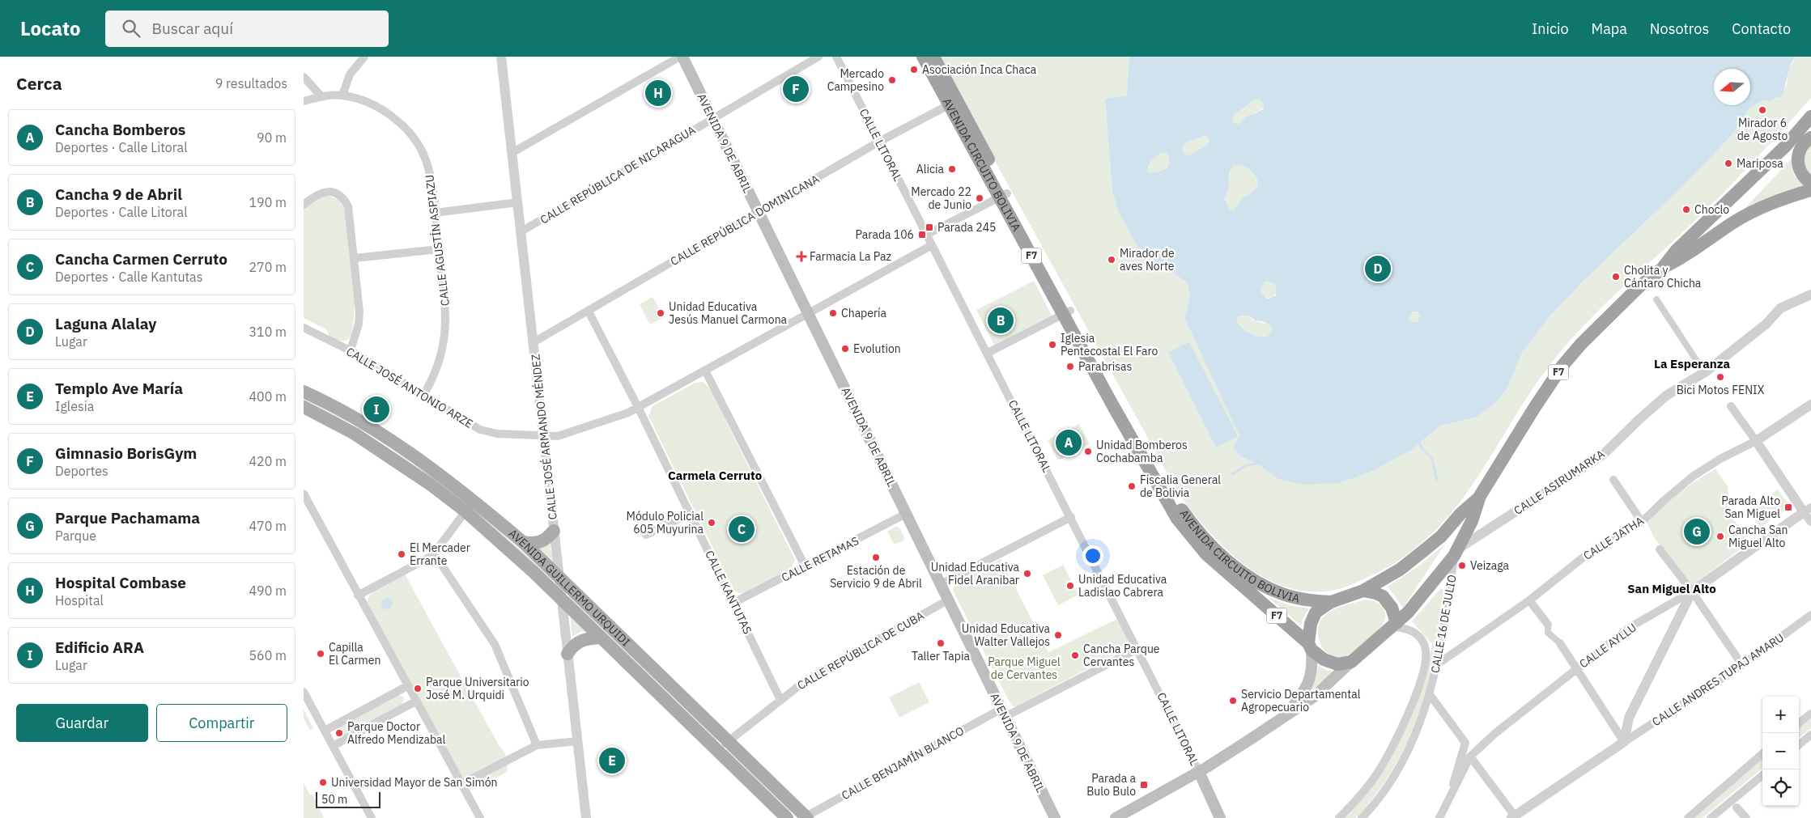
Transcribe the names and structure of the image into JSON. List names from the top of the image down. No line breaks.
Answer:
{"streets":{"highway":["AVENIDA CIRCUITO BOLIVIA","F7"],"main road":["AVENIDA 9 DE ABRIL","CALLE LITORAL","AVENIDA GUILLERMO URQUIDI"],"street":["CALLE REPÚBLICA DE NICARAGUA","CALLE REPÚBLICA DOMINICANA","CALLE AGUSTÍN ASPIAZU","CALLE JOSÉ ANTONIO ARZE","CALLE JOSÉ ARMANDO MÉNDEZ","CALLE ASIRUMARKA","CALLE JATHA","CALLE RETAMAS","CALLE KANTUTAS","CALLE 16 DE JULIO","CALLE AYLLU","CALLE REPÚBLICA DE CUBA","CALLE ANDRES TUPAJ AMARU","CALLE BENJAMÍN BLANCO"]},"crossings":[["AVENIDA 9 DE ABRIL","CALLE REPÚBLICA DE NICARAGUA"],["AVENIDA 9 DE ABRIL","CALLE REPÚBLICA DOMINICANA"],["AVENIDA 9 DE ABRIL","CALLE JOSÉ ANTONIO ARZE"],["AVENIDA 9 DE ABRIL","CALLE RETAMAS"],["AVENIDA 9 DE ABRIL","CALLE REPÚBLICA DE CUBA"],["AVENIDA 9 DE ABRIL","CALLE BENJAMÍN BLANCO"],["CALLE LITORAL","CALLE REPÚBLICA DOMINICANA"],["CALLE LITORAL","F7"],["CALLE LITORAL","CALLE JOSÉ ANTONIO ARZE"],["CALLE LITORAL","CALLE BENJAMÍN BLANCO"],["AVENIDA CIRCUITO BOLIVIA","CALLE REPÚBLICA DOMINICANA"],["AVENIDA CIRCUITO BOLIVIA","F7"],["AVENIDA CIRCUITO BOLIVIA","CALLE 16 DE JULIO"],["CALLE REPÚBLICA DE NICARAGUA","CALLE JOSÉ ARMANDO MÉNDEZ"],["CALLE REPÚBLICA DOMINICANA","CALLE JOSÉ ARMANDO MÉNDEZ"],["CALLE REPÚBLICA DOMINICANA","CALLE KANTUTAS"],["CALLE AGUSTÍN ASPIAZU","CALLE JOSÉ ANTONIO ARZE"],["F7","CALLE ASIRUMARKA"],["F7","CALLE 16 DE JULIO"],["CALLE JOSÉ ANTONIO ARZE","CALLE JOSÉ ARMANDO MÉNDEZ"],["CALLE JOSÉ ANTONIO ARZE","CALLE KANTUTAS"],["CALLE JOSÉ ARMANDO MÉNDEZ","AVENIDA GUILLERMO URQUIDI"],["CALLE ASIRUMARKA","CALLE 16 DE JULIO"],["CALLE JATHA","CALLE 16 DE JULIO"],["CALLE RETAMAS","CALLE KANTUTAS"],["AVENIDA GUILLERMO URQUIDI","CALLE REPÚBLICA DE CUBA"],["AVENIDA GUILLERMO URQUIDI","CALLE BENJAMÍN BLANCO"],["CALLE KANTUTAS","CALLE REPÚBLICA DE CUBA"]],"districts":["La Esperanza","Carmela Cerruto","San Miguel Alto"],"parks":["Parque Miguel de Cervantes"],"places":{"other":["Asociación Inca Chaca","Mercado Campesino","Mirador 6 de Agosto","Mariposa","Alicia","Mercado 22 de Junio","Choclo","Mirador de aves Norte","Cholita y Cántaro Chicha","Unidad Educativa Jesús Manuel Carmona","Chapería","Iglesia Pentecostal El Faro","Evolution","Parabrisas","Bici Motos FENIX","Unidad Bomberos Cochabamba","Fiscalia General de Bolivia","Módulo Policial 605 Muyurina","Cancha San Miguel Alto","El Mercader Errante","Estación de Servicio 9 de Abril","Veizaga","Unidad Educativa Fidel Aranibar","Unidad Educativa Ladislao Cabrera","Unidad Educativa Walter Vallejos","Taller Tapia","Capilla El Carmen","Cancha Parque Cervantes","Parque Universitario José M. Urquidi","Servicio Departamental Agropecuario","Parque Doctor Alfredo Mendizabal","Universidad Mayor de San Simón"],"transit":["Parada 245","Parada 106","Parada Alto San Miguel","Parada a Bulo Bulo"],"health":["Farmacia La Paz"]},"scale_bar":"50 m","north":"left","page":{"header":"Locato","search":"Buscar aquí","nav":["Inicio","Mapa","Nosotros","Contacto"],"heading":["Cerca","9 resultados"],"pins":["F","H","D","B","I","A","C","G","E"],"list":[{"mark":"A","name":"Cancha Bomberos","note":"Deportes · Calle Litoral","value":"90 m"},{"mark":"B","name":"Cancha 9 de Abril","note":"Deportes · Calle Litoral","value":"190 m"},{"mark":"C","name":"Cancha Carmen Cerruto","note":"Deportes · Calle Kantutas","value":"270 m"},{"mark":"D","name":"Laguna Alalay","note":"Lugar","value":"310 m"},{"mark":"E","name":"Templo Ave María","note":"Iglesia","value":"400 m"},{"mark":"F","name":"Gimnasio BorisGym","note":"Deportes","value":"420 m"},{"mark":"G","name":"Parque Pachamama","note":"Parque","value":"470 m"},{"mark":"H","name":"Hospital Combase","note":"Hospital","value":"490 m"},{"mark":"I","name":"Edificio ARA","note":"Lugar","value":"560 m"}],"buttons":["Guardar","Compartir"],"map_buttons":["+","−"],"scale":"50 m"}}
